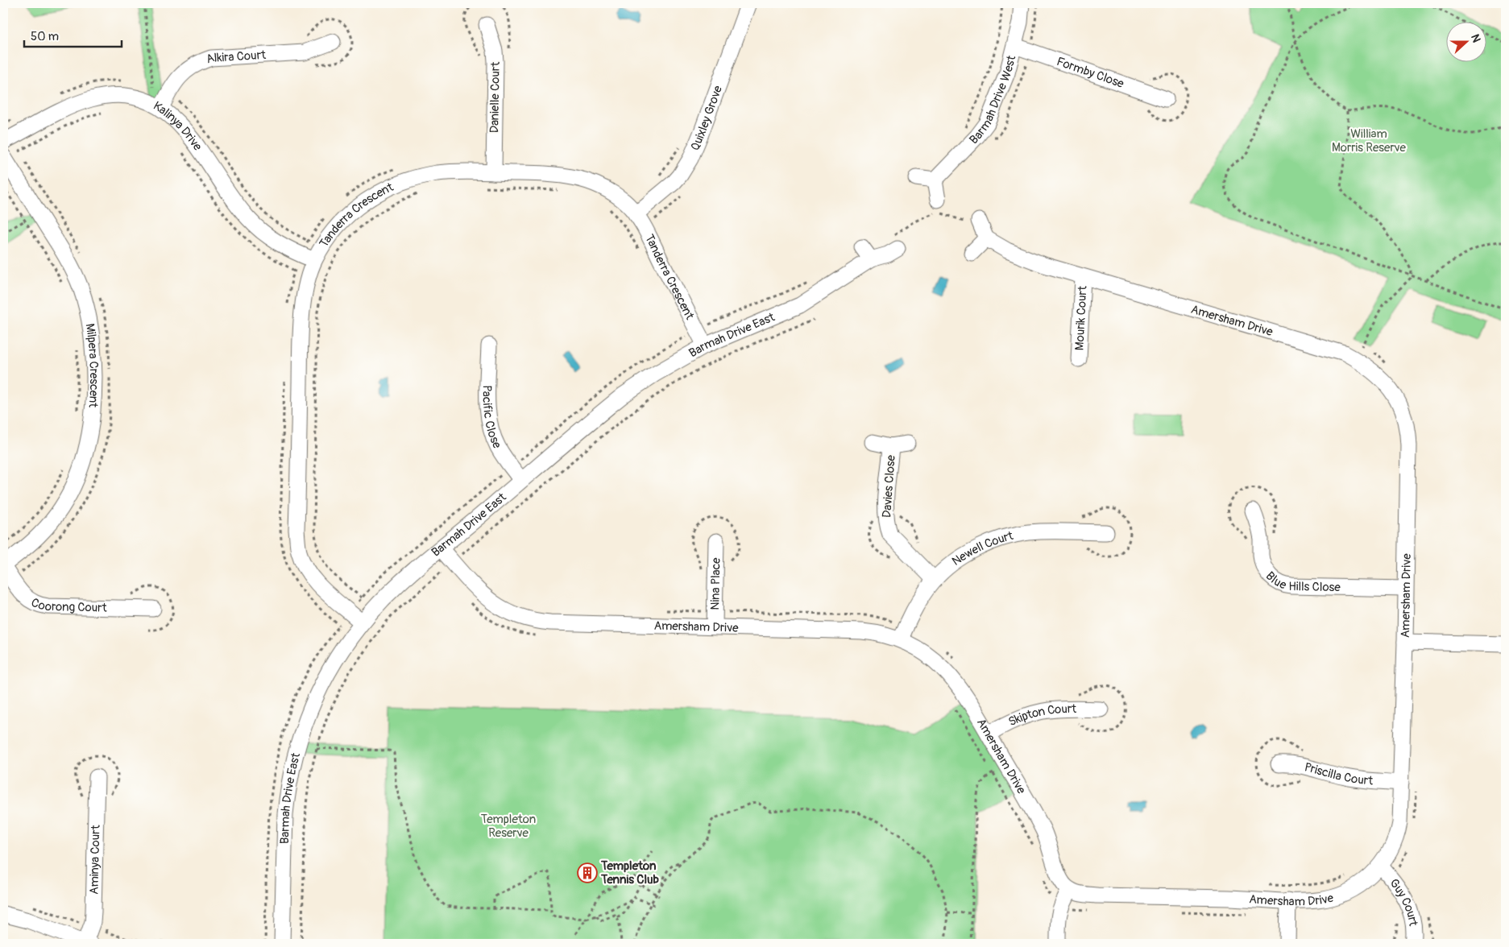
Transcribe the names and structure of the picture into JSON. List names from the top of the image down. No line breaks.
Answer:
{"streets":{"street":["Alkira Court","Formby Close","Danielle Court","Barmah Drive West","Quixley Grove","Kalinya Drive","Tanderra Crescent","Mourik Court","Amersham Drive","Barmah Drive East","Milpera Crescent","Pacific Close","Davies Close","Newell Court","Blue Hills Close","Nina Place","Coorong Court","Skipton Court","Priscilla Court","Aminya Court","Guy Court"]},"crossings":[["Alkira Court","Kalinya Drive"],["Formby Close","Barmah Drive West"],["Danielle Court","Tanderra Crescent"],["Quixley Grove","Tanderra Crescent"],["Kalinya Drive","Tanderra Crescent"],["Tanderra Crescent","Barmah Drive East"],["Mourik Court","Amersham Drive"],["Amersham Drive","Barmah Drive East"],["Amersham Drive","Newell Court"],["Amersham Drive","Blue Hills Close"],["Amersham Drive","Nina Place"],["Amersham Drive","Skipton Court"],["Amersham Drive","Priscilla Court"],["Amersham Drive","Guy Court"],["Barmah Drive East","Pacific Close"],["Milpera Crescent","Coorong Court"],["Davies Close","Newell Court"]],"parks":["William Morris Reserve","Templeton Reserve"],"places":{"building":["Templeton Tennis Club"]},"scale_bar":"50 m","north":"right"}
